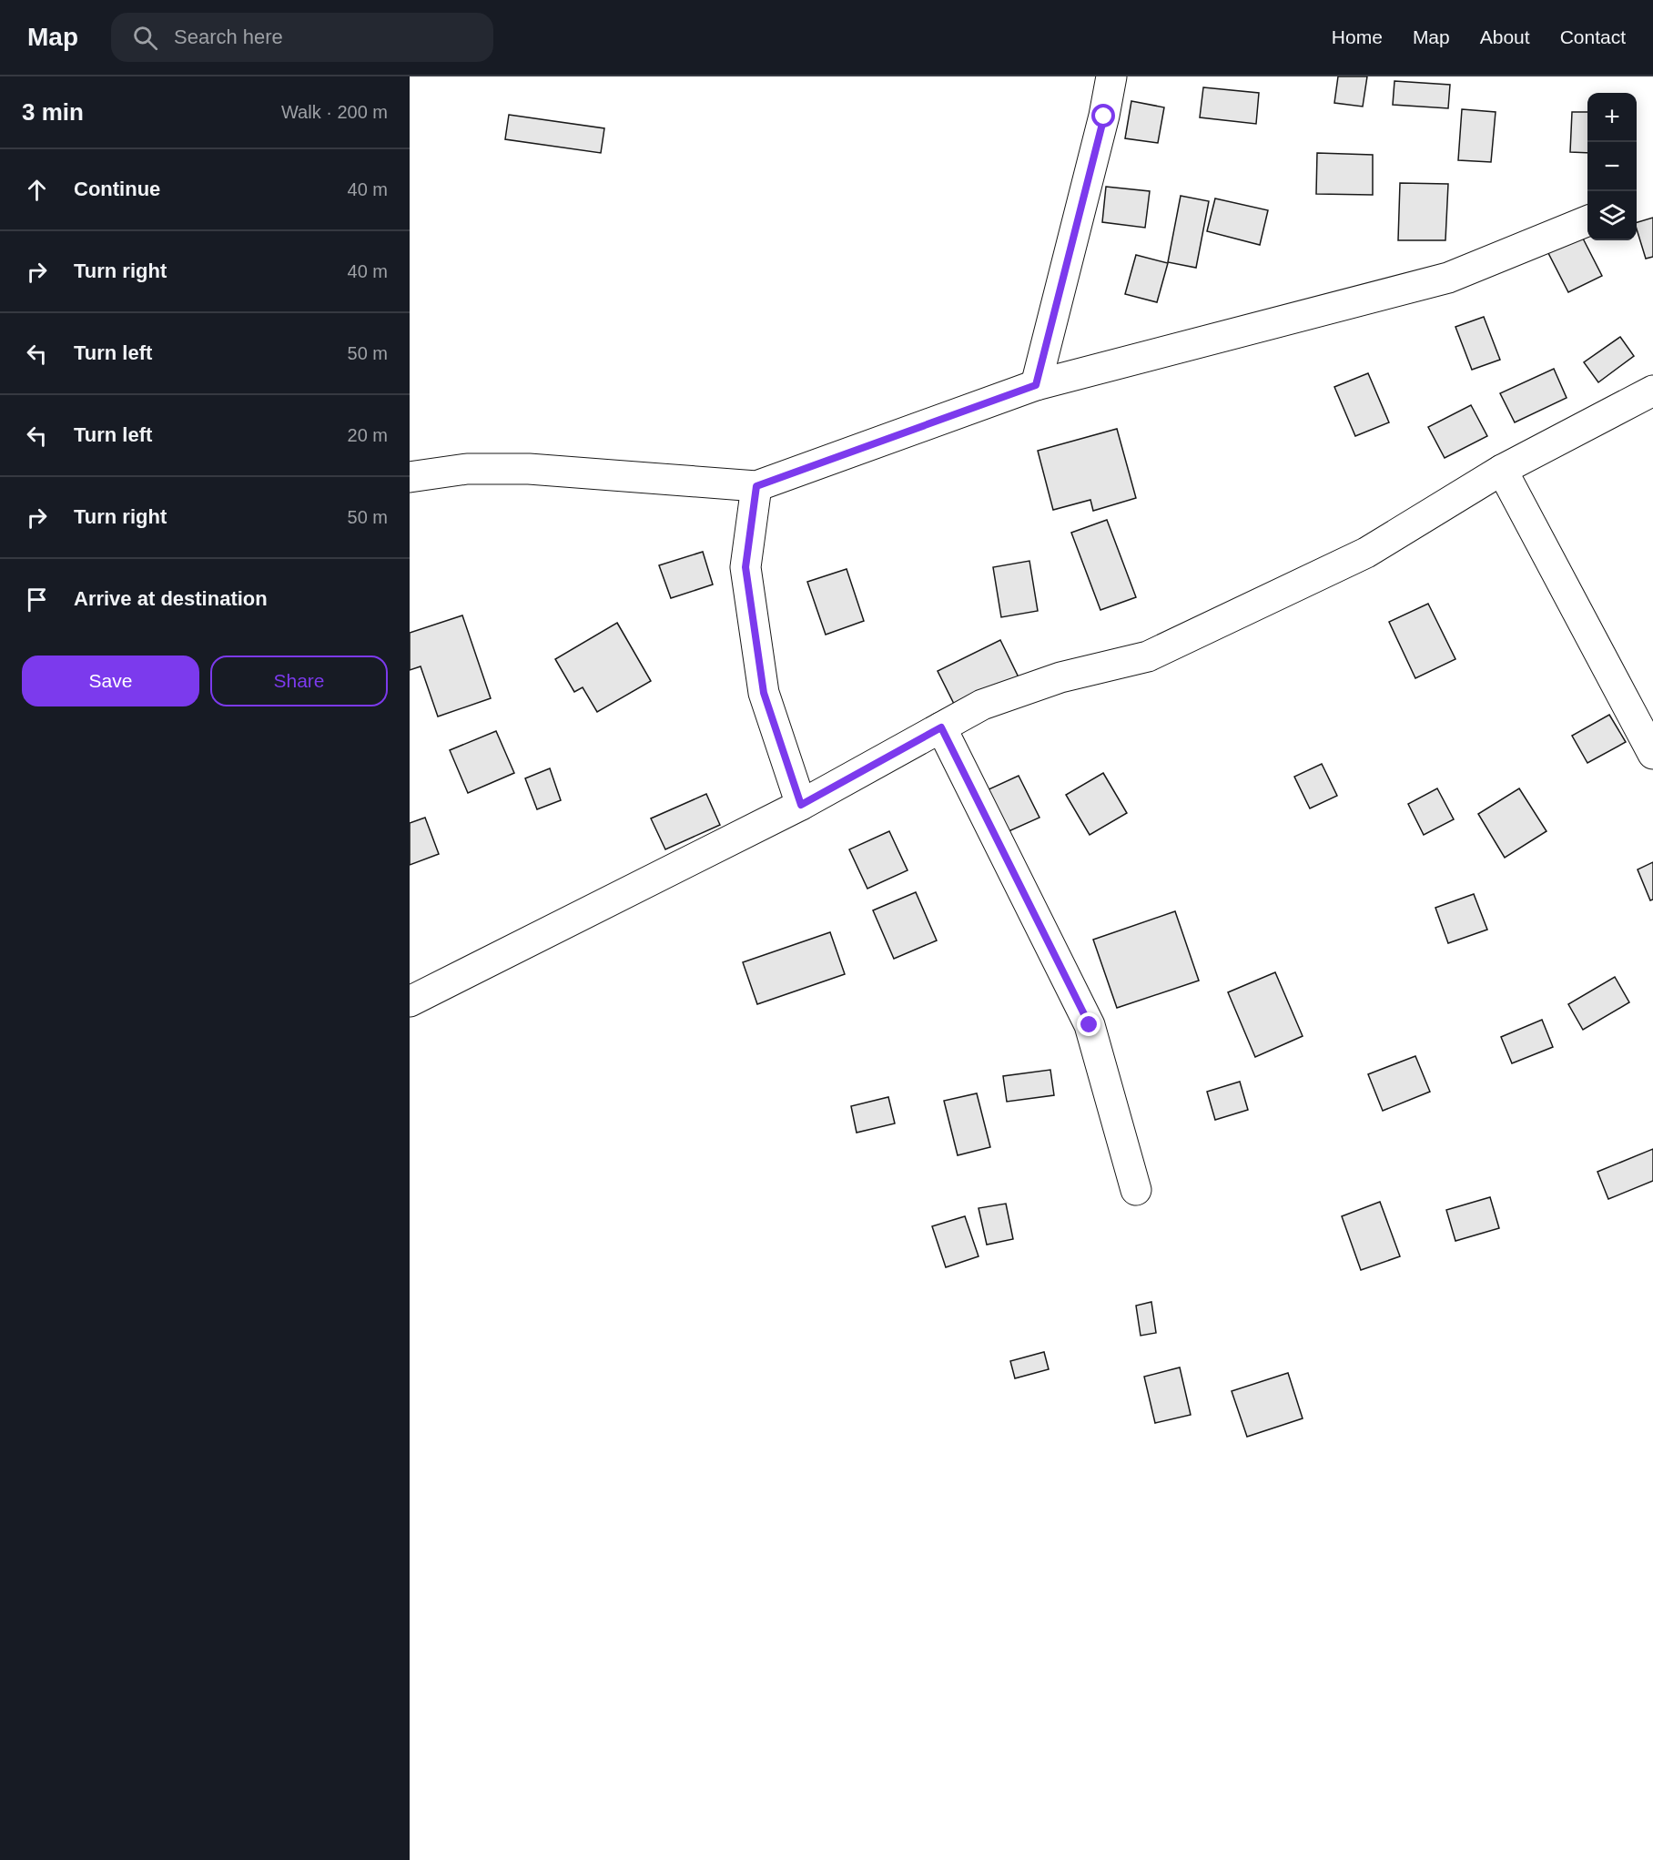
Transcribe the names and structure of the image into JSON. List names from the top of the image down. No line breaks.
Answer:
{"page":{"header":"Map","search":"Search here","nav":["Home","Map","About","Contact"],"heading":["3 min","Walk · 200 m"],"map_buttons":["+","−"],"list":[["Continue","40 m"],["Turn right","40 m"],["Turn left","50 m"],["Turn left","20 m"],["Turn right","50 m"],"Arrive at destination"],"buttons":["Save","Share"]}}
